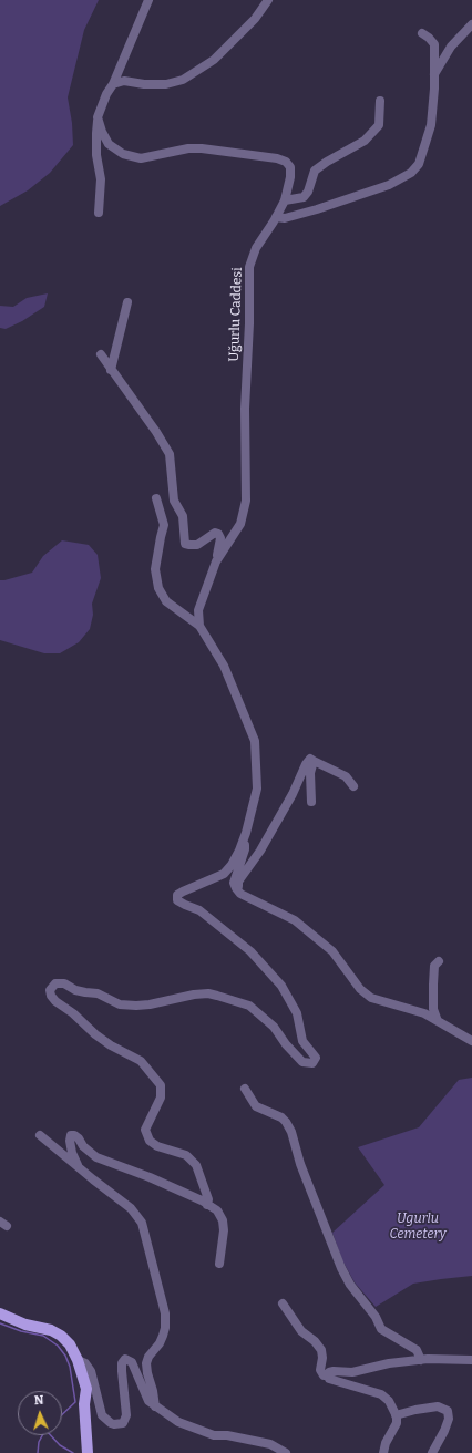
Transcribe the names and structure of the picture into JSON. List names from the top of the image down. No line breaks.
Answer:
{"streets":{"street":["Uğurlu Caddesi"]},"parks":["Ugurlu Cemetery"],"north":"top"}
